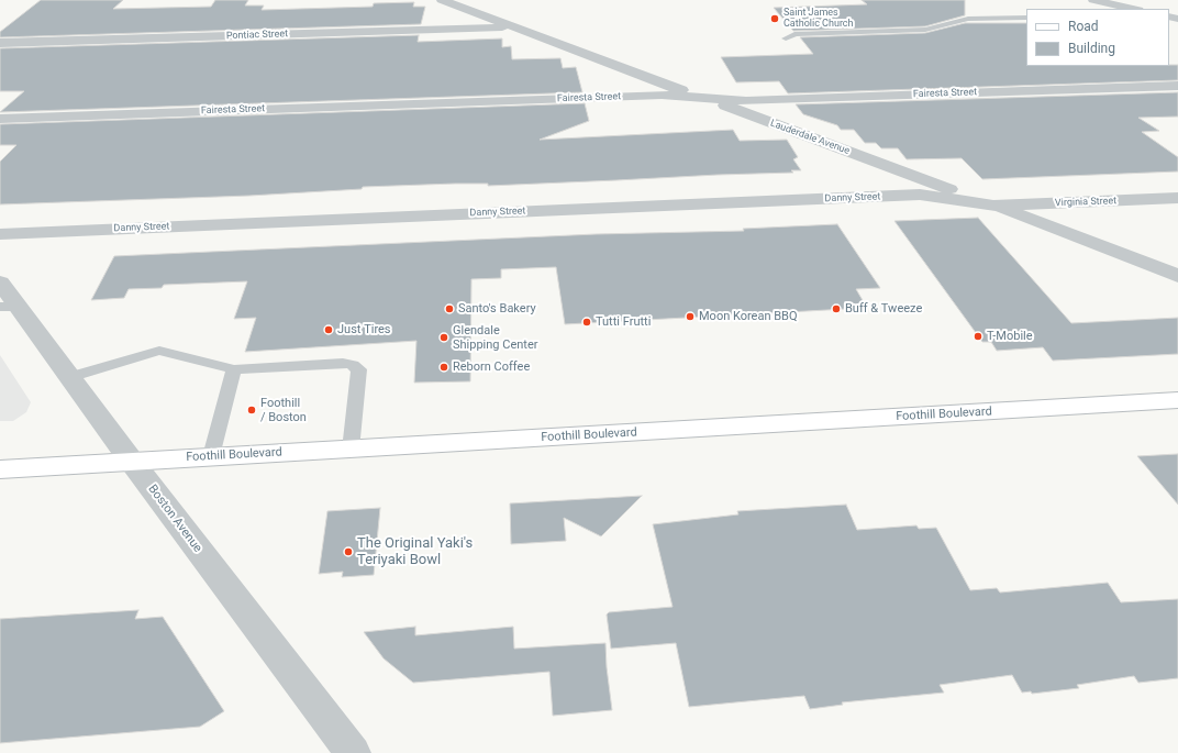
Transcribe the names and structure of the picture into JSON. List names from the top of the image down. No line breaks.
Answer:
{"streets":{"main road":["Foothill Boulevard"],"street":["Pontiac Street","Fairesta Street","Lauderdale Avenue","Danny Street","Virginia Street","Boston Avenue"]},"crossings":[["Pontiac Street","Lauderdale Avenue"],["Fairesta Street","Lauderdale Avenue"],["Lauderdale Avenue","Danny Street"],["Lauderdale Avenue","Virginia Street"],["Danny Street","Virginia Street"],["Foothill Boulevard","Boston Avenue"]],"places":["Saint James Catholic Church","Santo's Bakery","Buff & Tweeze","Moon Korean BBQ","Tutti Frutti","Just Tires","T-Mobile","Glendale Shipping Center","Reborn Coffee","Foothill / Boston","The Original Yaki's Teriyaki Bowl"],"legend":["Road","Building"]}
